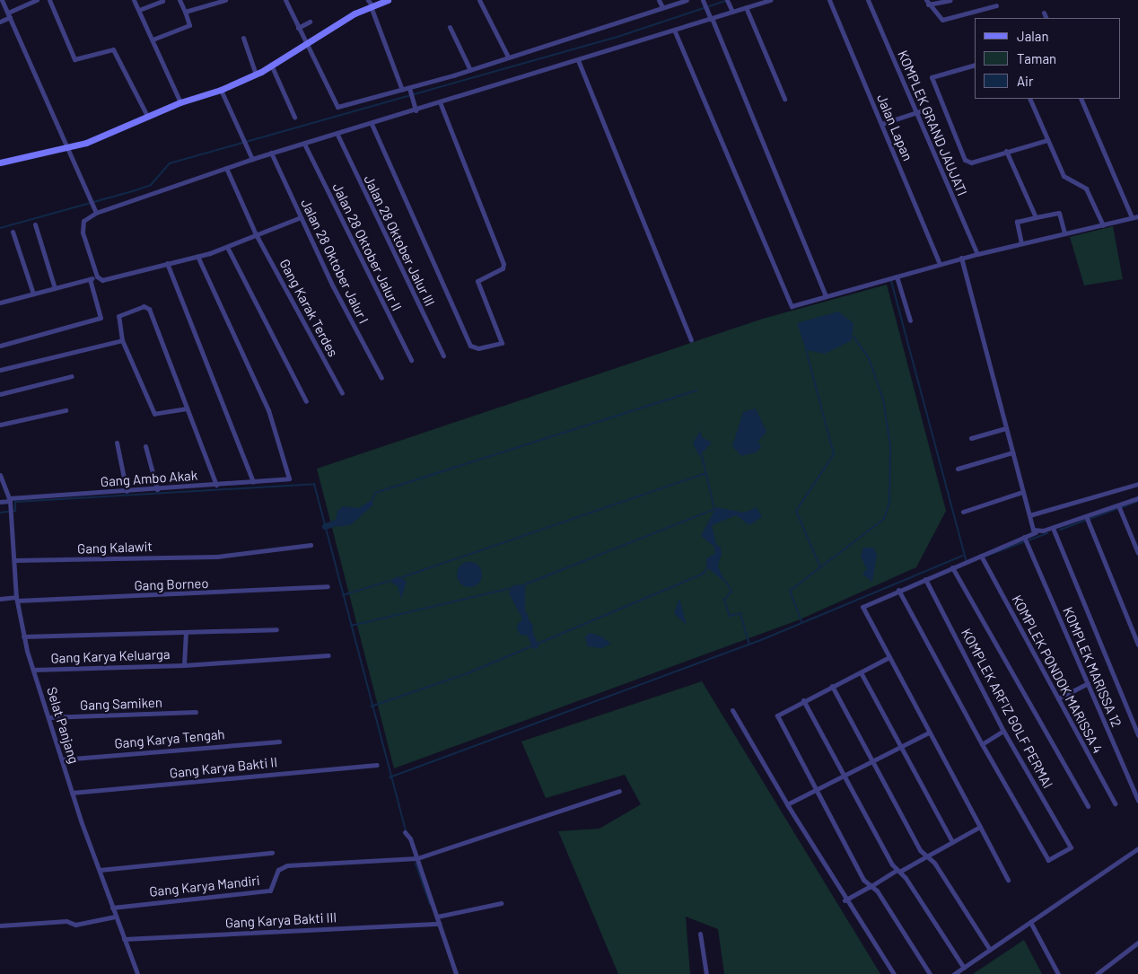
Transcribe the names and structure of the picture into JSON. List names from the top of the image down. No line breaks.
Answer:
{"streets":{"street":["KOMPLEK GRAND JAUJATI","Jalan Lapan","Jalan 28 Oktober Jalur III","Jalan 28 Oktober Jalur II","Jalan 28 Oktober Jalur I","Gang Karak Terdes","Gang Ambo Akak","Gang Kalawit","Gang Borneo","Gang Karya Keluarga","KOMPLEK MARISSA 12","KOMPLEK PONDOK MARISSA 4","Gang Samiken","KOMPLEK ARFIZ GOLF PERMAI","Selat Panjang","Gang Karya Tengah","Gang Karya Bakti II","Gang Karya Mandiri","Gang Karya Bakti III"]},"crossings":[["Gang Ambo Akak","Selat Panjang"],["Gang Kalawit","Selat Panjang"],["Gang Borneo","Selat Panjang"],["Gang Karya Keluarga","Selat Panjang"],["Gang Samiken","Selat Panjang"],["Selat Panjang","Gang Karya Tengah"],["Selat Panjang","Gang Karya Bakti II"],["Selat Panjang","Gang Karya Mandiri"],["Selat Panjang","Gang Karya Bakti III"]],"legend":["Jalan","Taman","Air"]}
